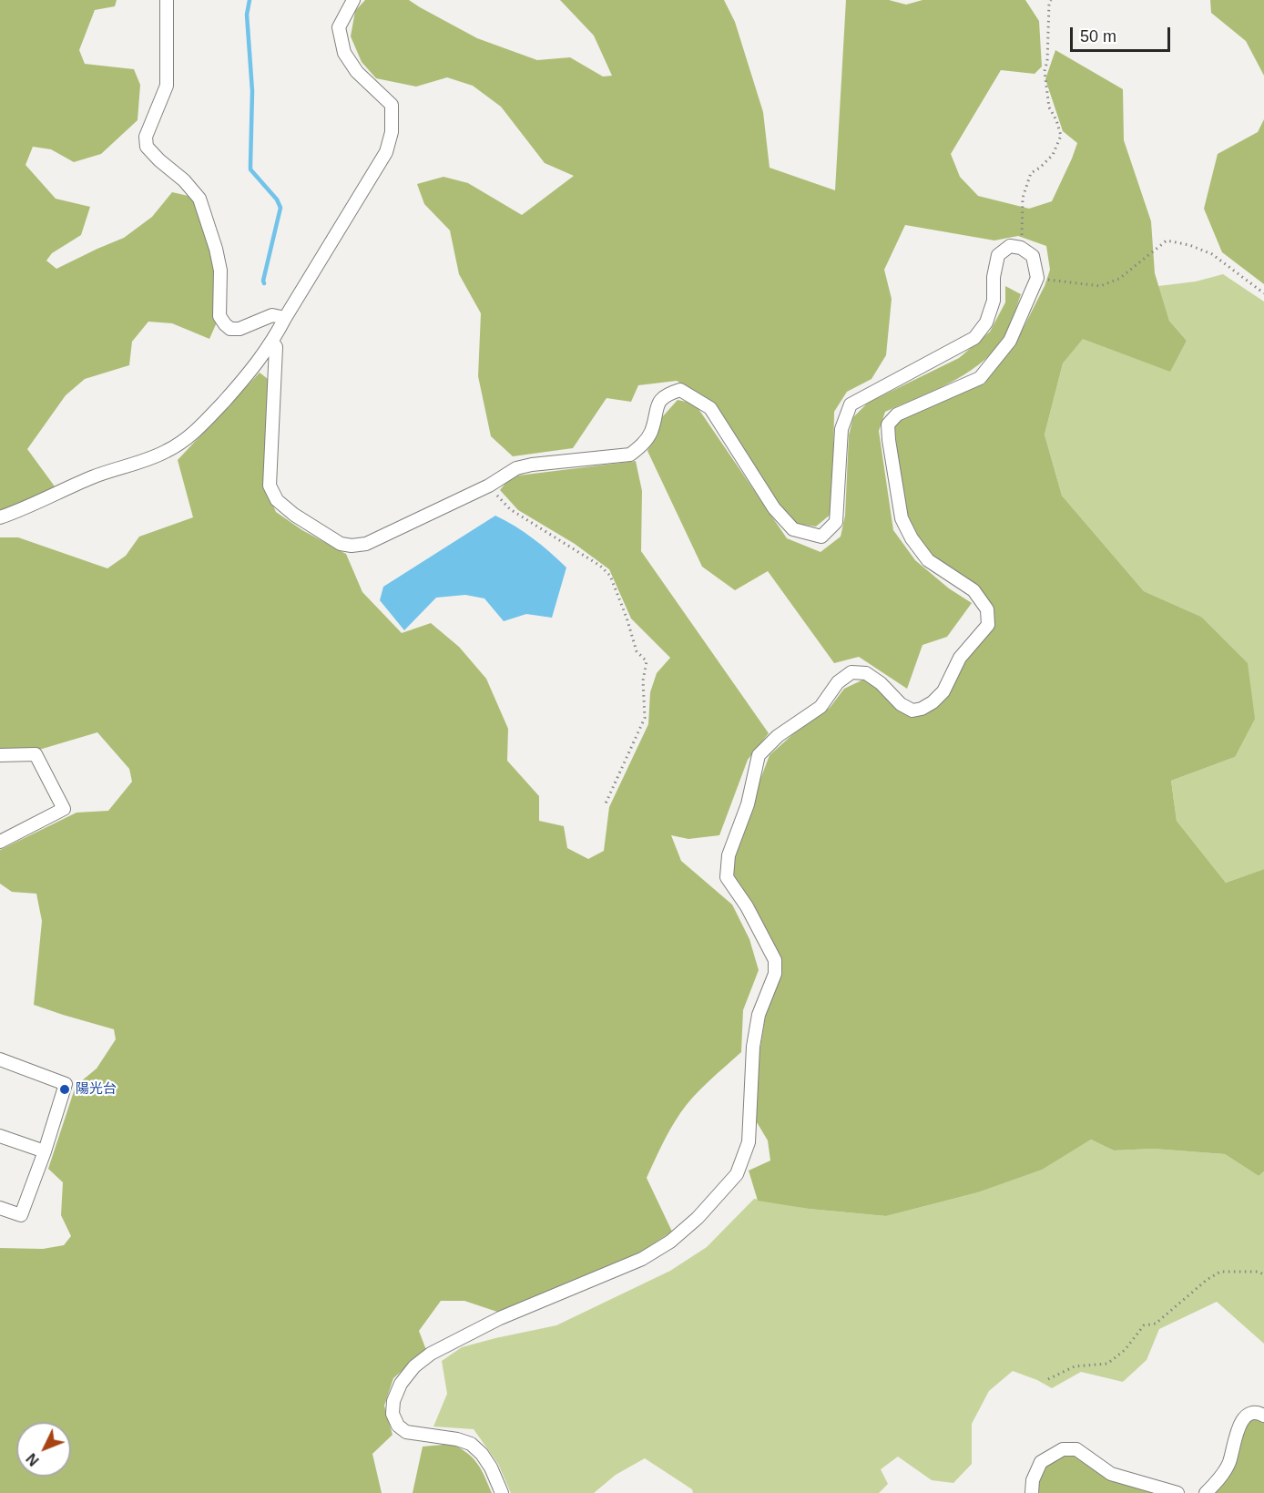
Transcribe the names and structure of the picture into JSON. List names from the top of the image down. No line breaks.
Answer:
{"places":["陽光台"],"scale_bar":"50 m","north":"bottom left"}
